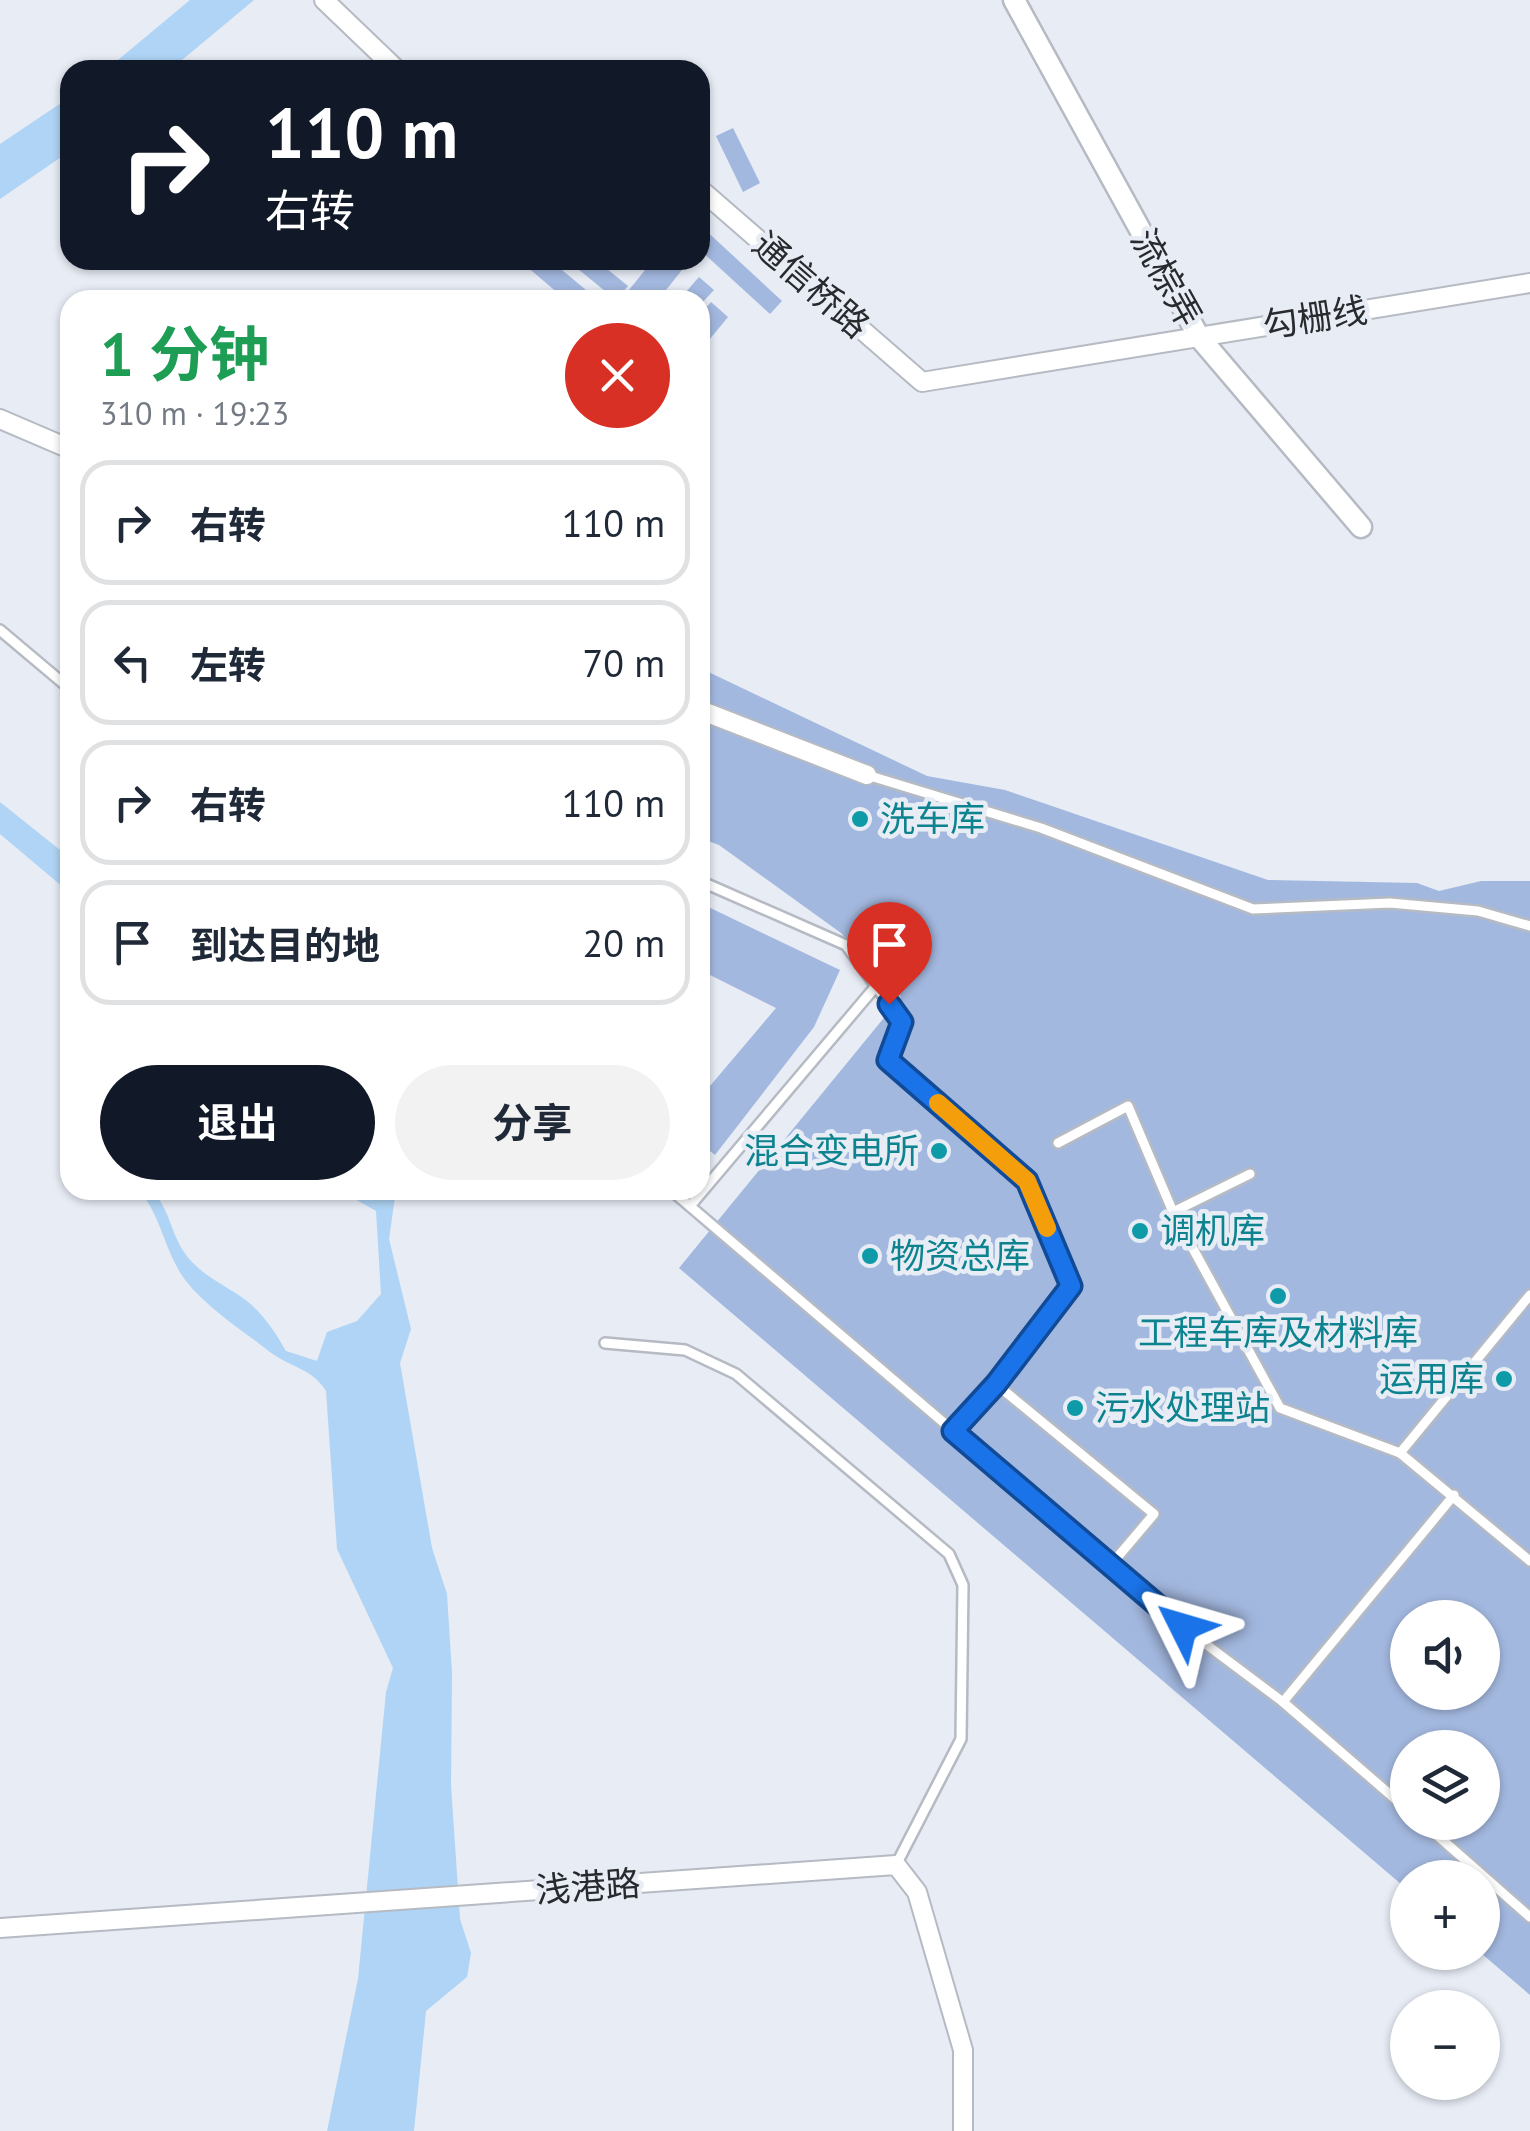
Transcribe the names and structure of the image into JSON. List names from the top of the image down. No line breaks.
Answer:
{"streets":{"street":["流棕弄","通信桥路","勾栅线","浅港路"]},"crossings":[["流棕弄","勾栅线"],["通信桥路","勾栅线"]],"places":["洗车库","混合变电所","调机库","物资总库","工程车库及材料库","运用库","污水处理站"],"page":{"turn":["110 m","右转"],"heading":["1 分钟","310 m · 19:23"],"list":[{"name":"右转","value":"110 m"},{"name":"左转","value":"70 m"},{"name":"右转","value":"110 m"},{"name":"到达目的地","value":"20 m"}],"buttons":["退出","分享"],"map_buttons":["+","−"]}}
